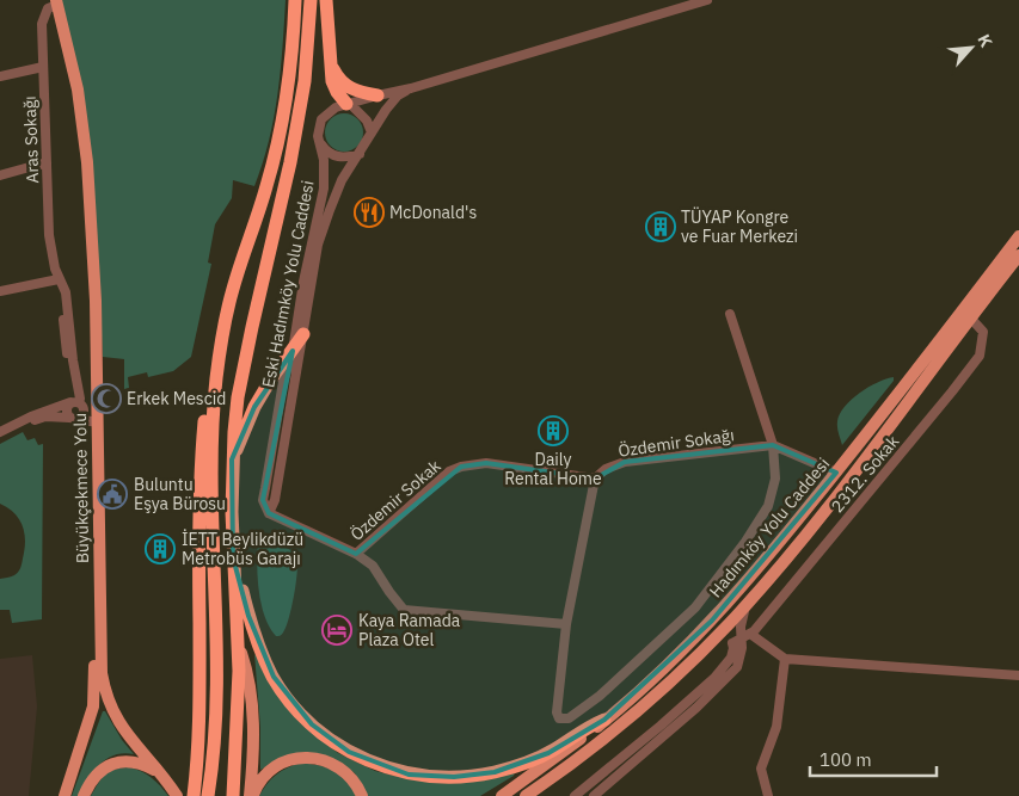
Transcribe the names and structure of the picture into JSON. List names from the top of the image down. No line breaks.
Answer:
{"streets":{"main road":["Büyükçekmece Yolu","Hadımköy Yolu Caddesi"],"street":["Aras Sokağı","Eski Hadımköy Yolu Caddesi","Özdemir Sokağı","2312. Sokak","Özdemir Sokak"]},"crossings":[["Aras Sokağı","Büyükçekmece Yolu"],["Özdemir Sokağı","Özdemir Sokak"],["Özdemir Sokağı","Hadımköy Yolu Caddesi"],["2312. Sokak","Hadımköy Yolu Caddesi"]],"places":{"restaurant":["McDonald's"],"building":["TÜYAP Kongre ve Fuar Merkezi","Daily Rental Home","İETT Beylikdüzü Metrobüs Garajı"],"mosque":["Erkek Mescid"],"public building":["Buluntu Eşya Bürosu"],"hotel":["Kaya Ramada Plaza Otel"]},"scale_bar":"100 m","north":"top right"}
